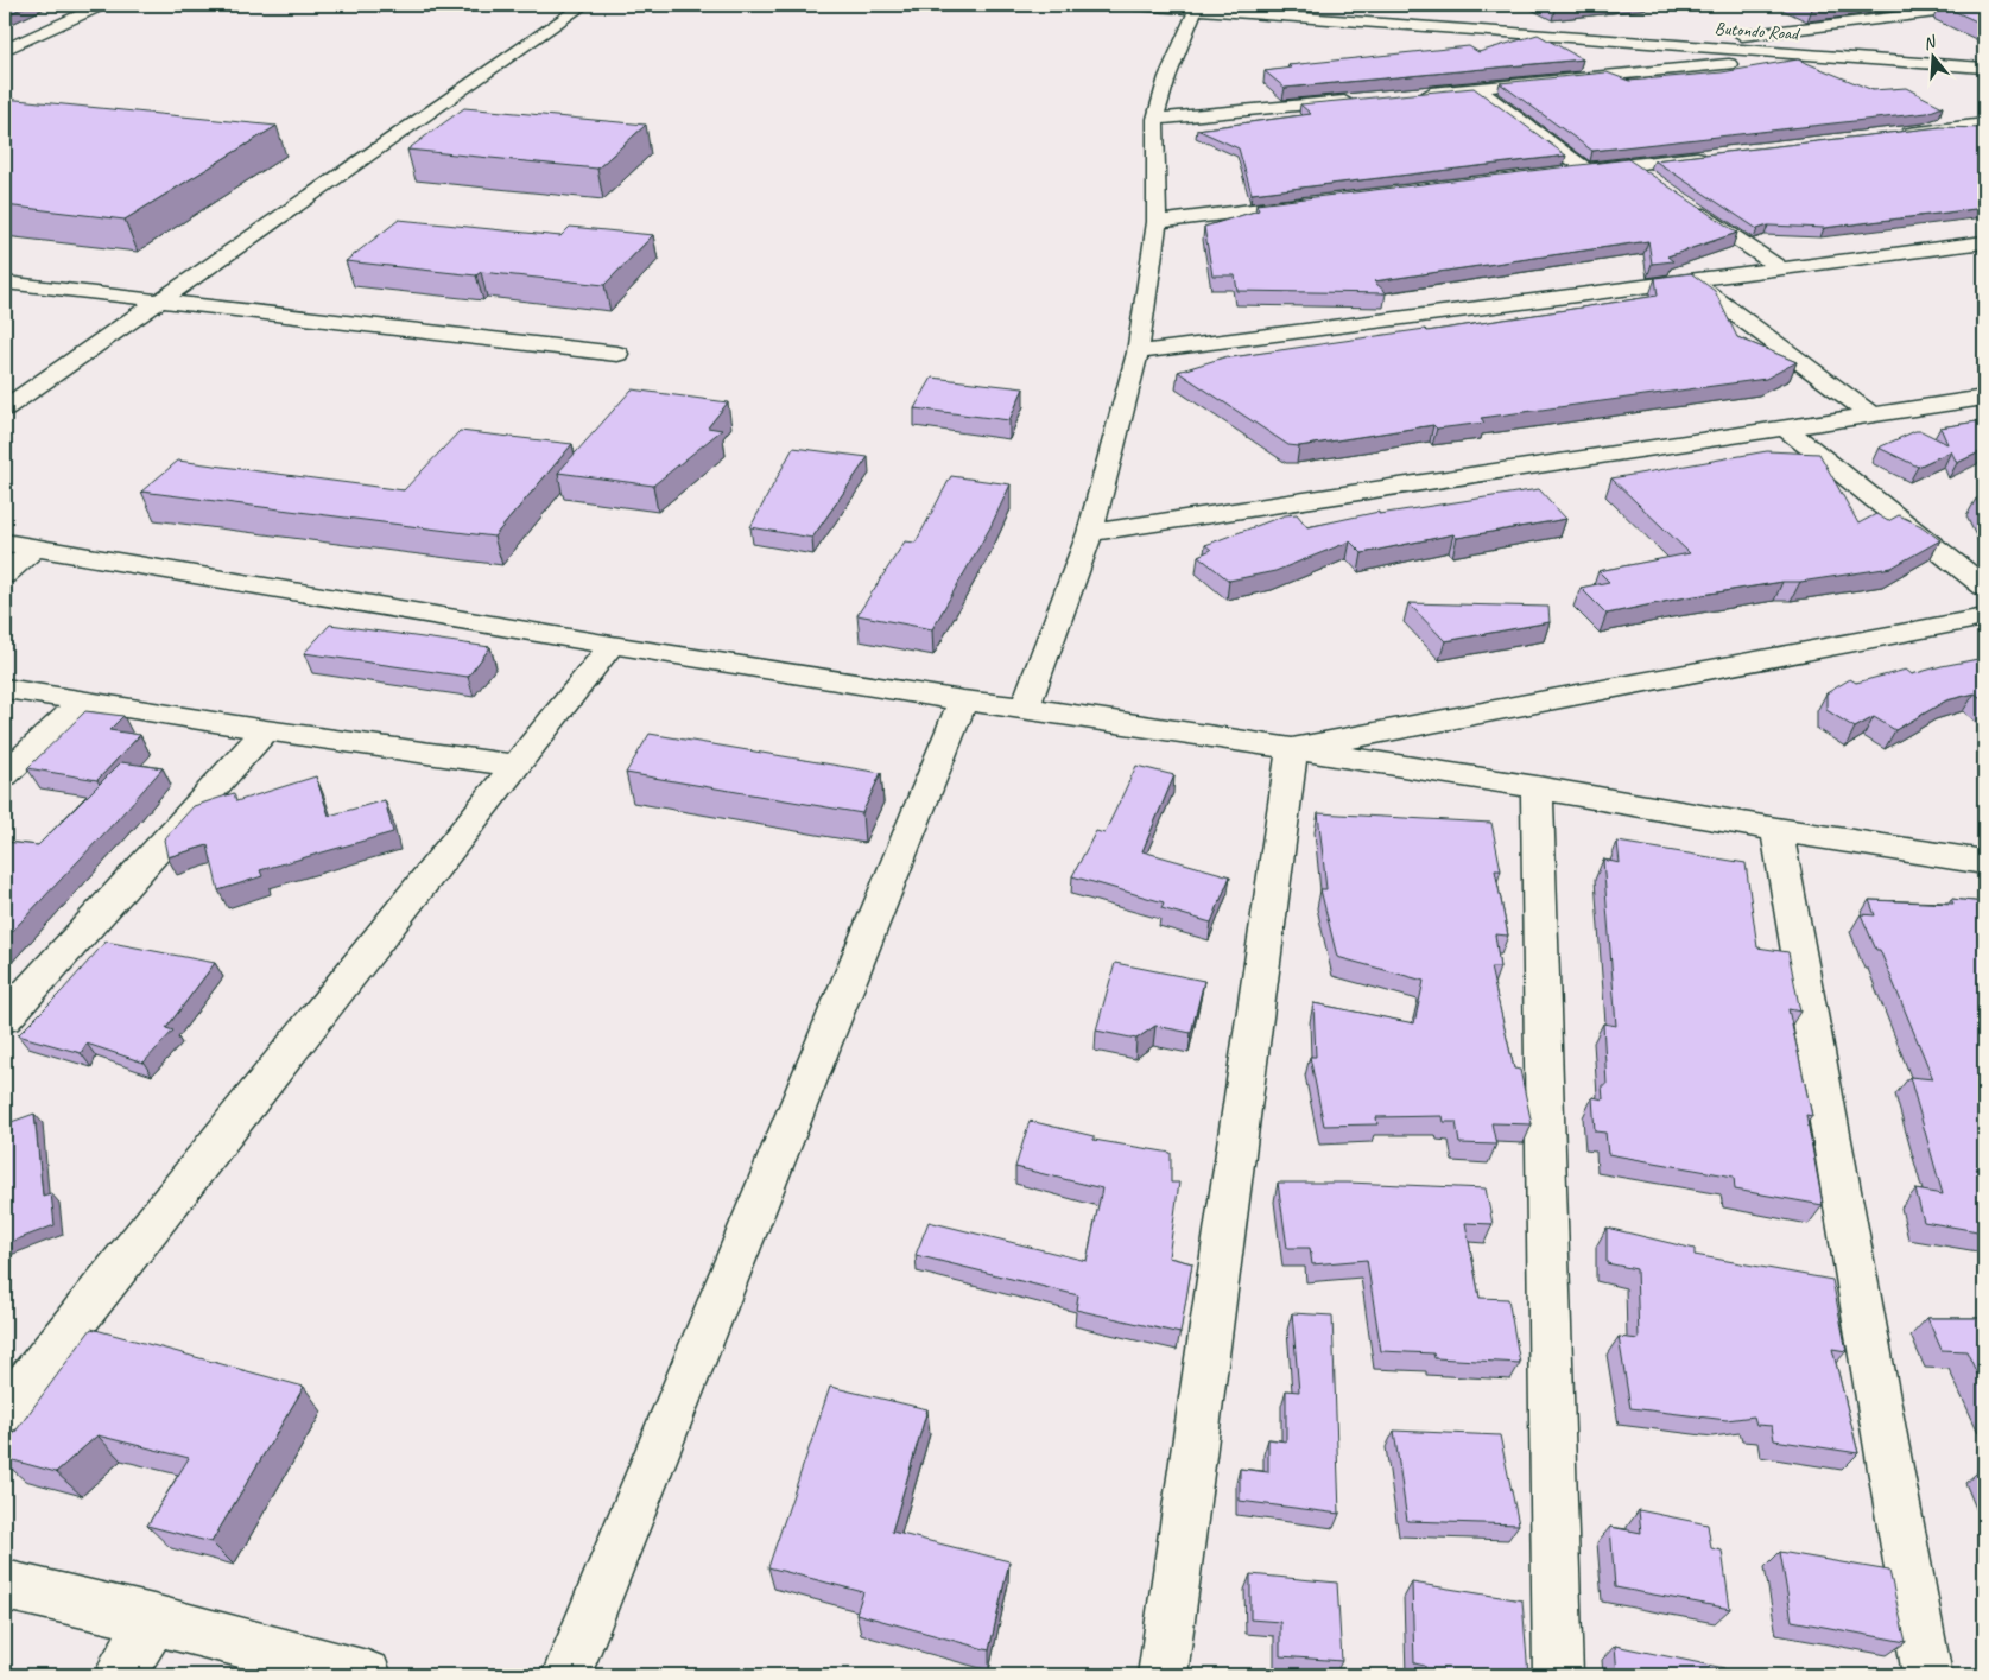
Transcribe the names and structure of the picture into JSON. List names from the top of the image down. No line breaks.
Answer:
{"streets":{"street":["Butondo Road"]},"north":"top"}
